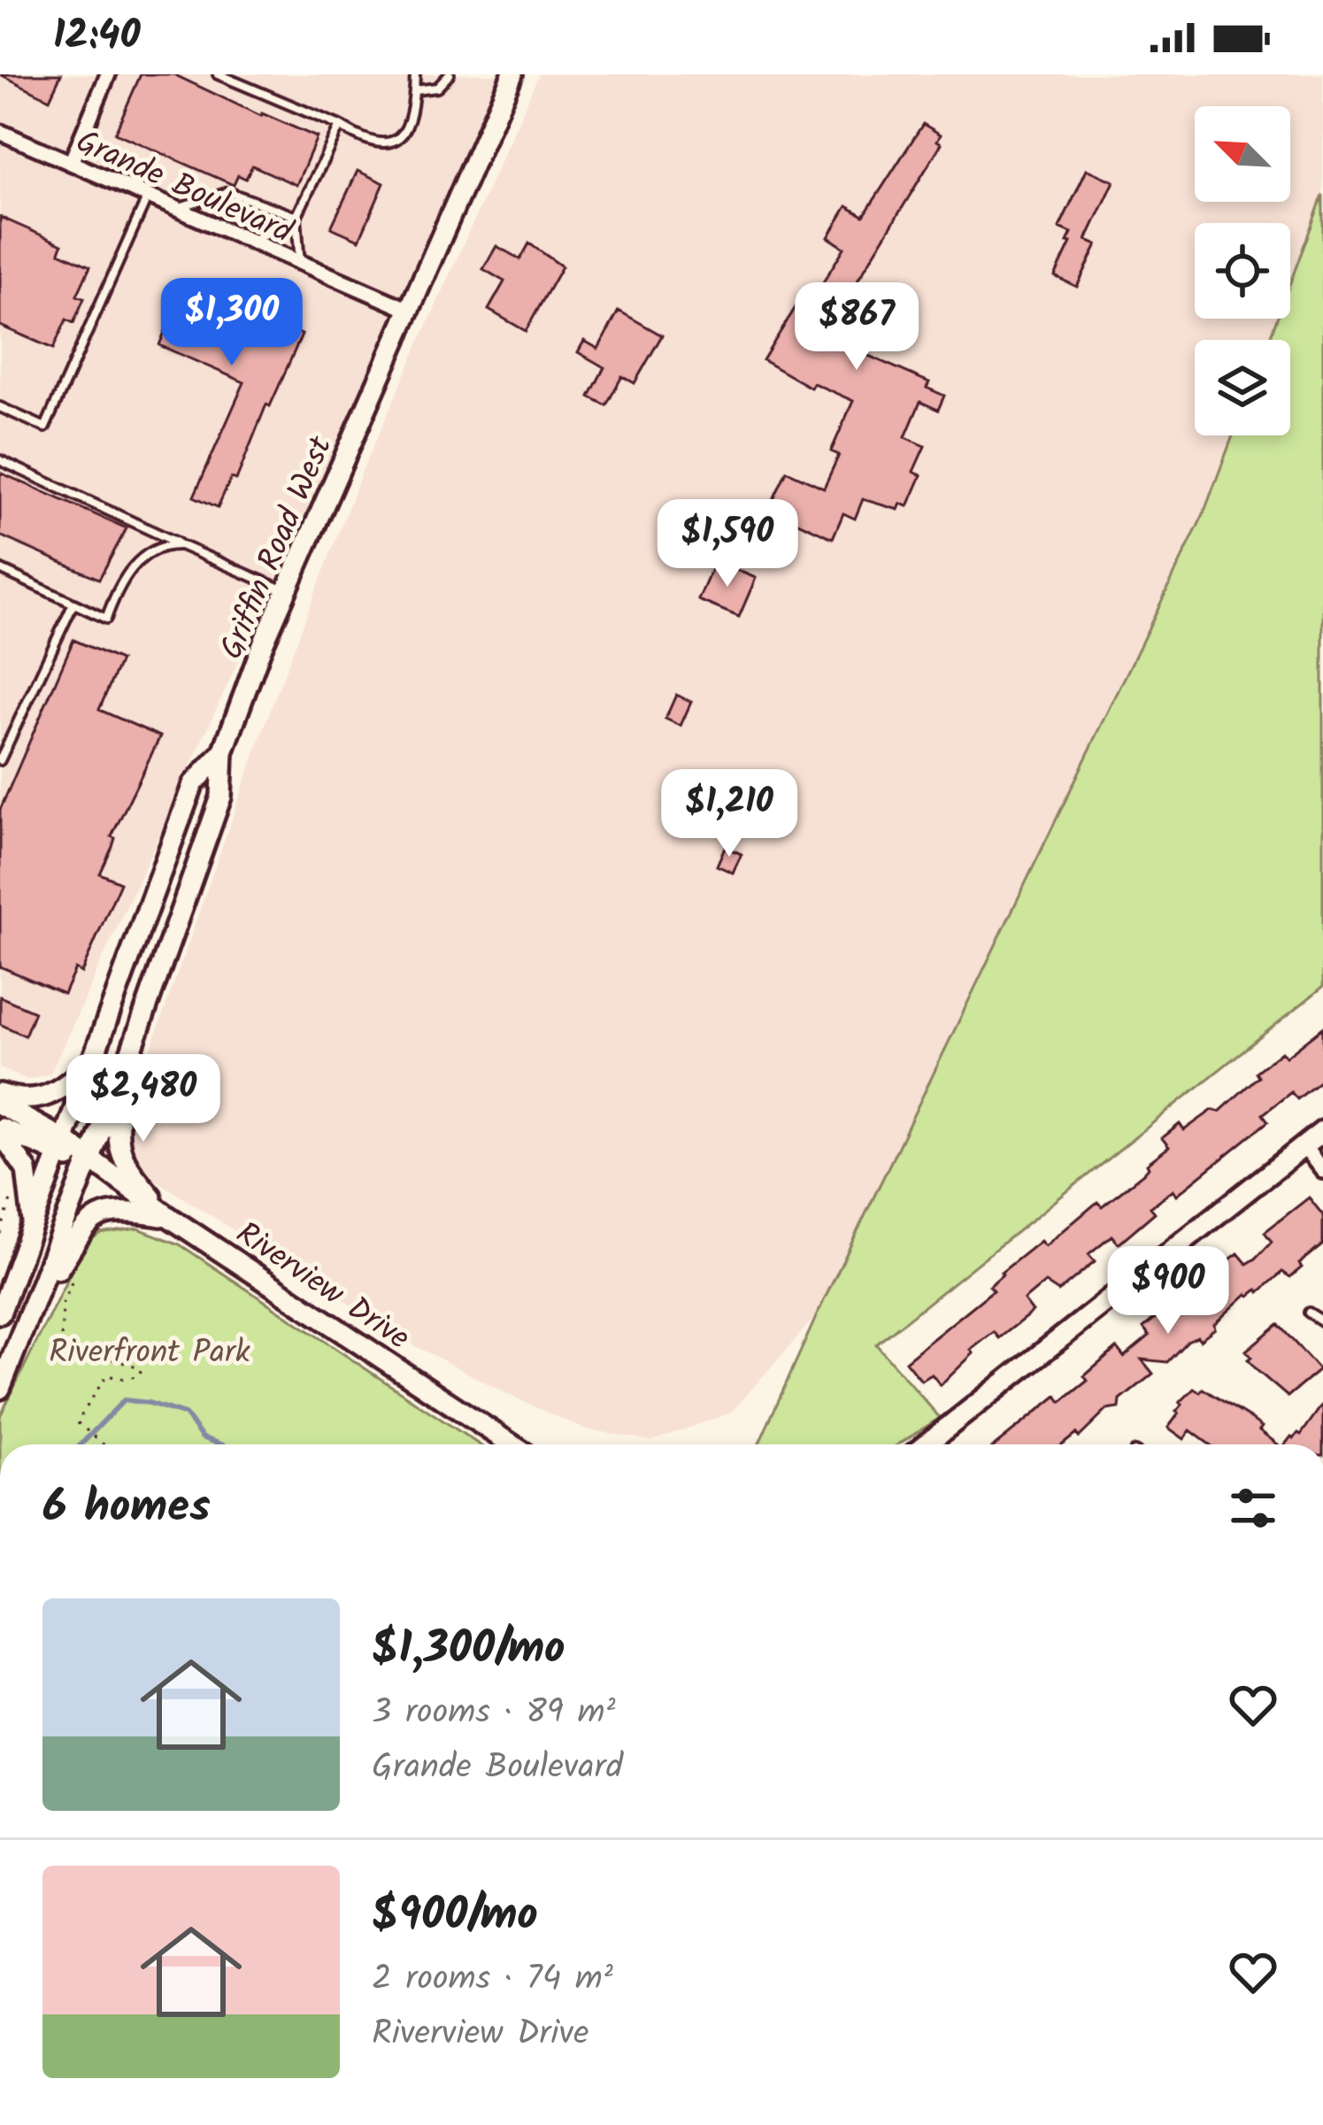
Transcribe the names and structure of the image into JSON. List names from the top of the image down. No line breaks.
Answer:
{"streets":{"main road":["Griffin Road West","Riverview Drive"],"street":["Grande Boulevard"]},"crossings":[["Grande Boulevard","Griffin Road West"],["Griffin Road West","Riverview Drive"]],"parks":["Riverfront Park"],"north":"top left","page":{"status":"12:40","price":["$1,300","$867","$1,590","$1,210","$2,480","$900"],"heading":"6 homes","list":[{"name":"$1,300/mo","note":"3 rooms · 89 m² · Grande Boulevard"},{"name":"$900/mo","note":"2 rooms · 74 m² · Riverview Drive"}]}}
